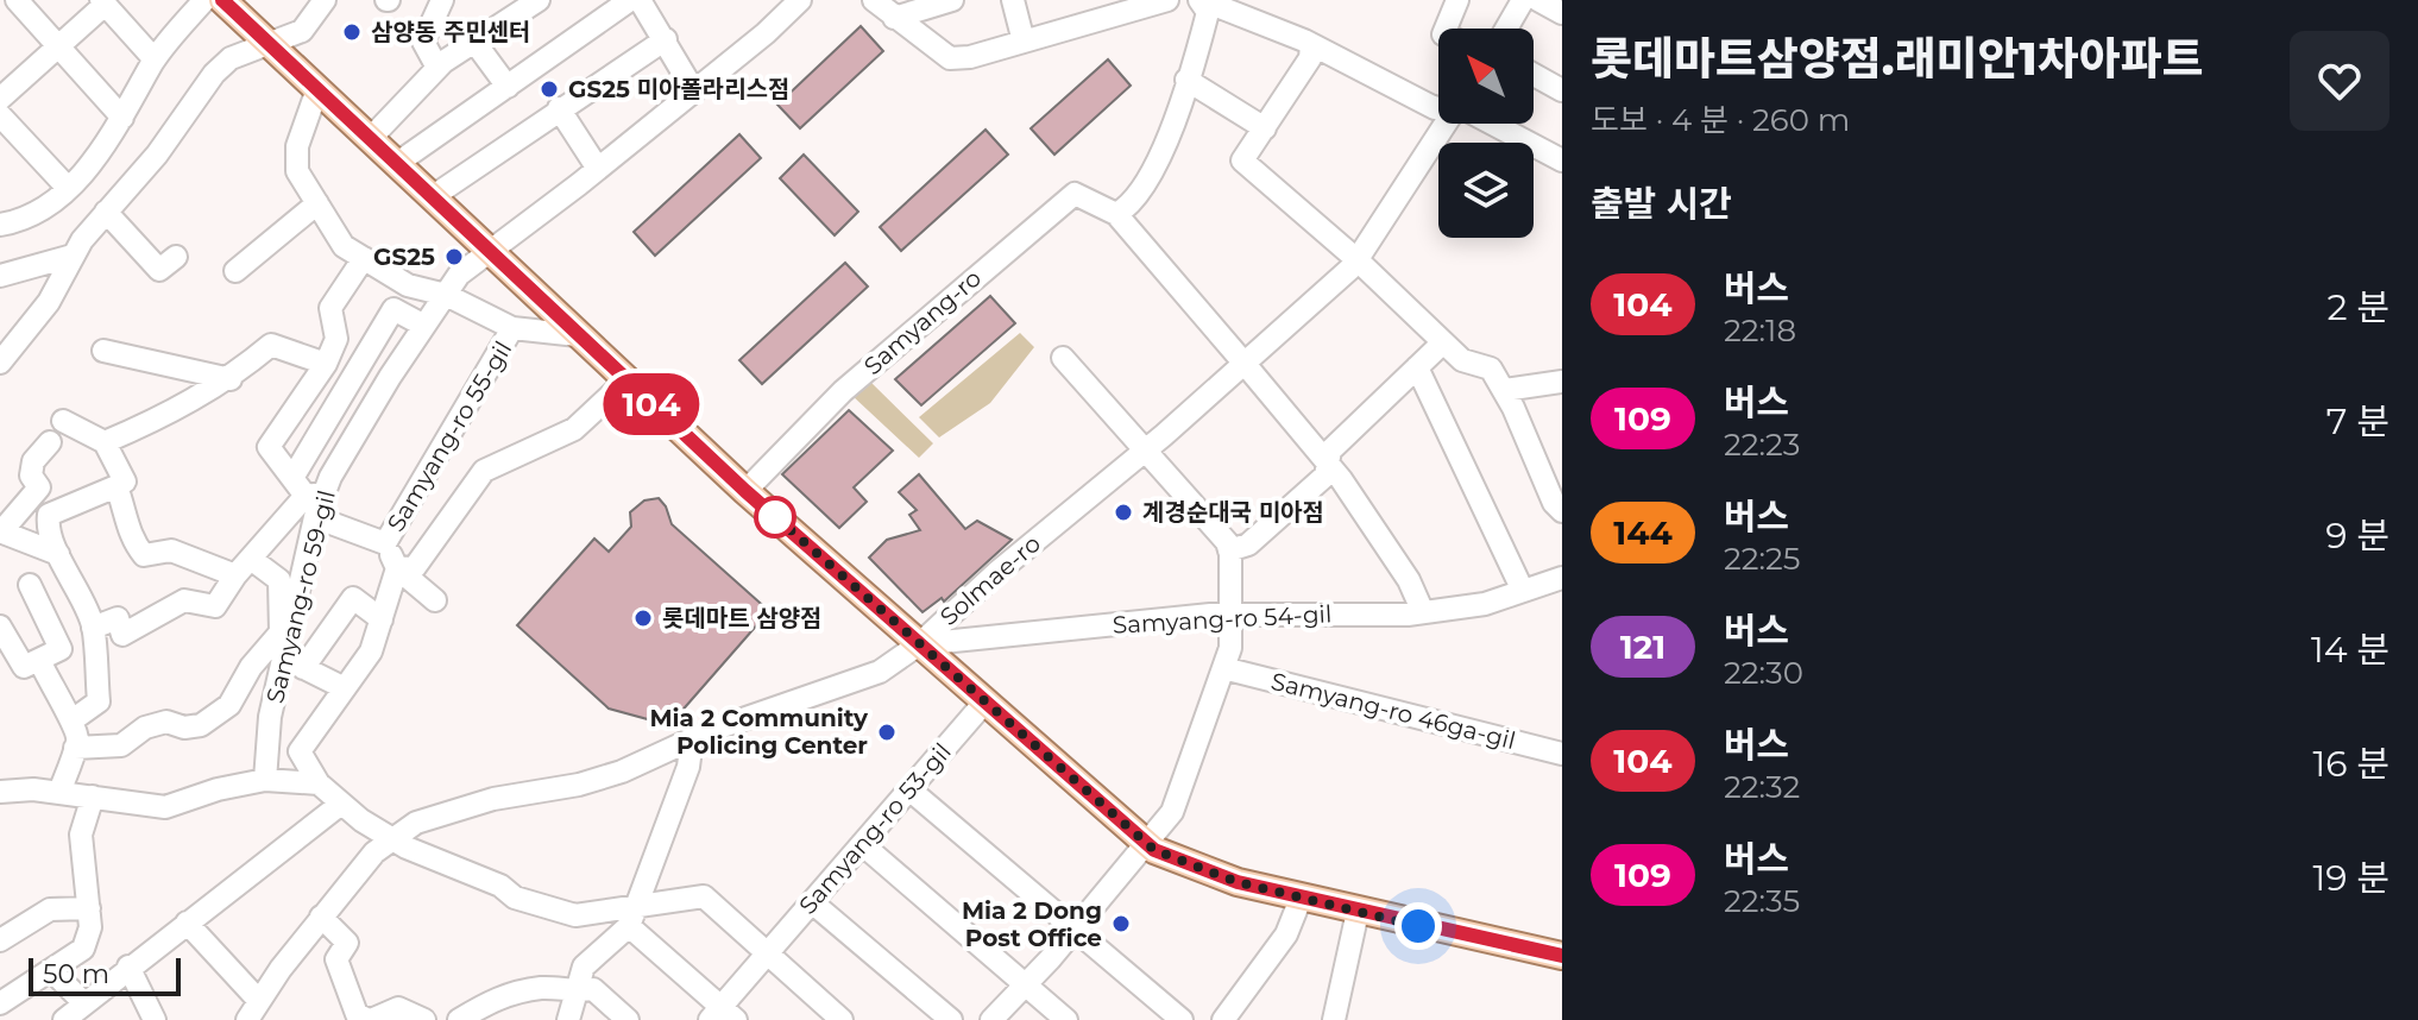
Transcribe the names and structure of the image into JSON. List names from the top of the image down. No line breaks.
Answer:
{"streets":{"street":["Samyang-ro","Samyang-ro 55-gil","Solmae-ro","Samyang-ro 59-gil","Samyang-ro 54-gil","Samyang-ro 46ga-gil","Samyang-ro 53-gil"]},"crossings":[["Samyang-ro 55-gil","Samyang-ro 59-gil"],["Solmae-ro","Samyang-ro 54-gil"]],"places":["삼양동 주민센터","GS25 미아폴라리스점","GS25","계경순대국 미아점","롯데마트 삼양점","Mia 2 Community Policing Center","Mia 2 Dong Post Office"],"lines":["bus line 104"],"scale_bar":"50 m","north":"top left","page":{"on_map":"104","heading":[["롯데마트삼양점.래미안1차아파트","도보 · 4 분 · 260 m"],"출발 시간"],"list":[{"mark":"104","name":"버스","note":"22:18","value":"2 분"},{"mark":"109","name":"버스","note":"22:23","value":"7 분"},{"mark":"144","name":"버스","note":"22:25","value":"9 분"},{"mark":"121","name":"버스","note":"22:30","value":"14 분"},{"mark":"104","name":"버스","note":"22:32","value":"16 분"},{"mark":"109","name":"버스","note":"22:35","value":"19 분"}],"scale":"50 m"}}
